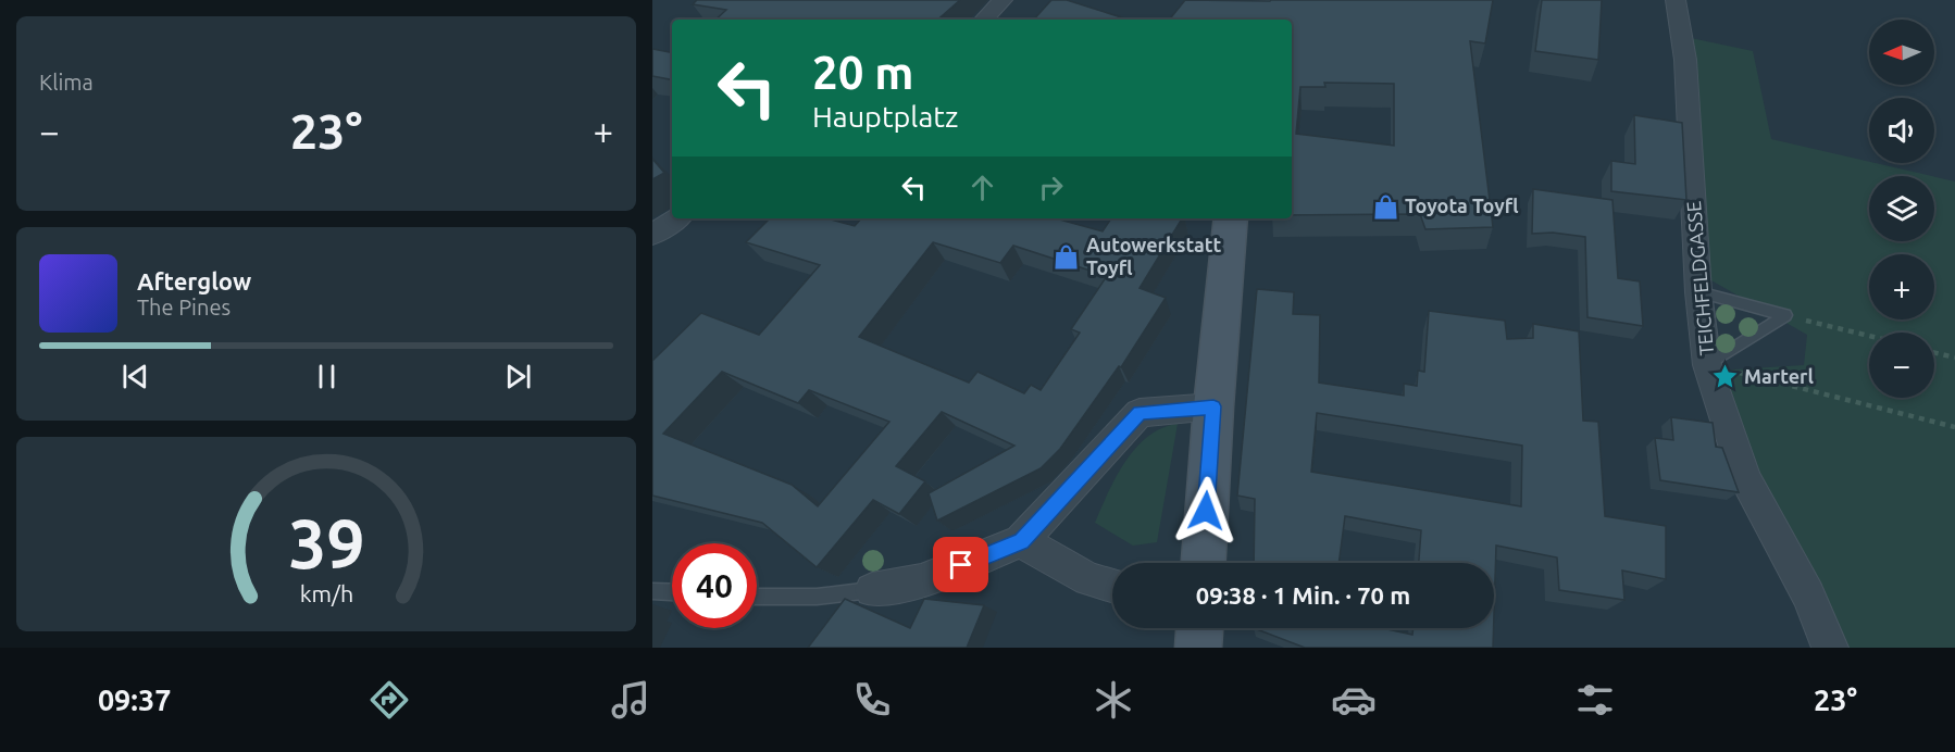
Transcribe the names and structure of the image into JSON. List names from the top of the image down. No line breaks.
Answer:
{"streets":{"street":["TEICHFELDGASSE"]},"places":{"shop":["Toyota Toyfl","Autowerkstatt Toyfl"],"place":["Marterl"]},"north":"left","page":{"tile":"Klima","map_buttons":["+","−"],"turn":["20 m","Hauptplatz"],"heat":["−","23°","+"],"song":["Afterglow","The Pines"],"limit":"40","trip":"09:38 · 1 Min. · 70 m","tabs":["09:37","23°"],"gauge":["39","km/h"]}}
